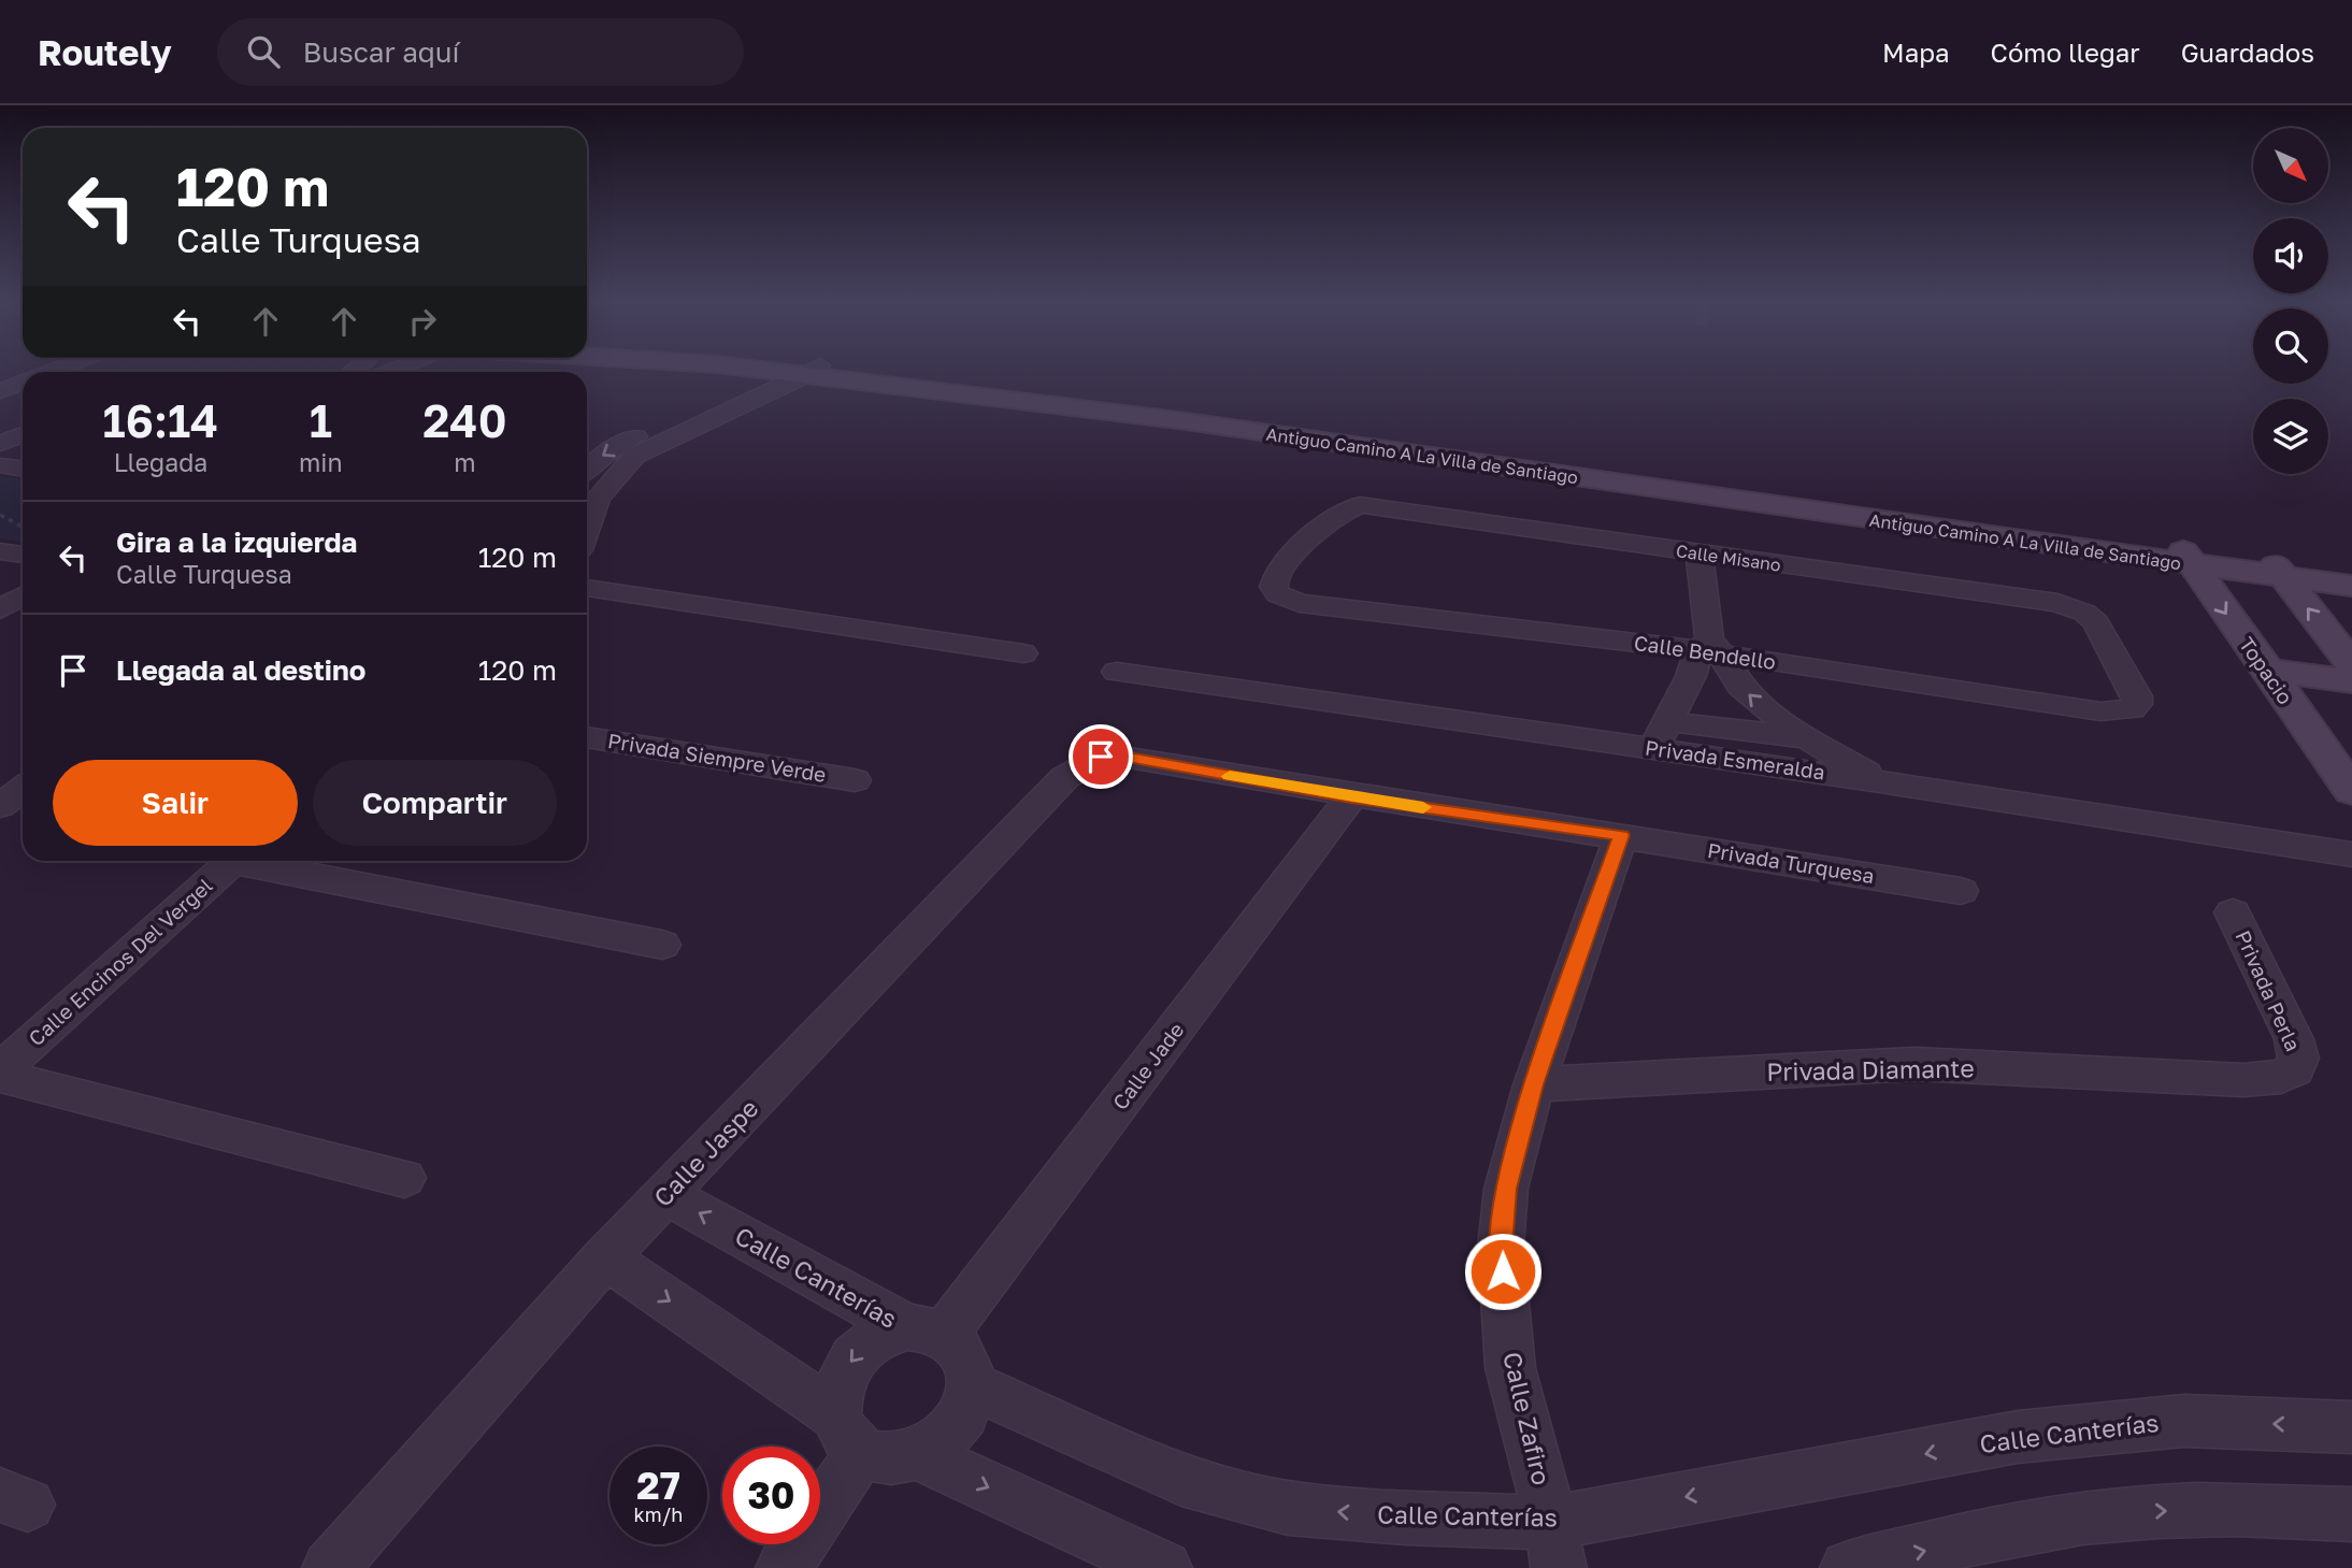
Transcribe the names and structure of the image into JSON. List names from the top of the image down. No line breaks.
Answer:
{"streets":{"street":["Antiguo Camino A La Villa de Santiago","Calle Misano","Calle Bendello","Topacio","Privada Siempre Verde","Privada Esmeralda","Privada Turquesa","Calle Encinos Del Vergel","Privada Perla","Calle Jade","Privada Diamante","Calle Jaspe","Calle Canterías","Calle Zafiro"]},"crossings":[["Antiguo Camino A La Villa de Santiago","Topacio"],["Calle Misano","Calle Bendello"],["Privada Turquesa","Calle Jade"],["Privada Turquesa","Calle Jaspe"],["Privada Turquesa","Calle Zafiro"],["Privada Perla","Privada Diamante"],["Calle Jade","Calle Canterías"],["Privada Diamante","Calle Zafiro"],["Calle Jaspe","Calle Canterías"],["Calle Canterías","Calle Zafiro"]],"north":"bottom right","page":{"header":"Routely","search":"Buscar aquí","nav":["Mapa","Cómo llegar","Guardados"],"turn":["120 m","Calle Turquesa"],"eta":["16:14","Llegada","1","min","240","m"],"list":[{"name":"Gira a la izquierda","note":"Calle Turquesa","value":"120 m"},{"name":"Llegada al destino","value":"120 m"}],"buttons":["Salir","Compartir"],"speed":"27 km/h","limit":"30"}}
